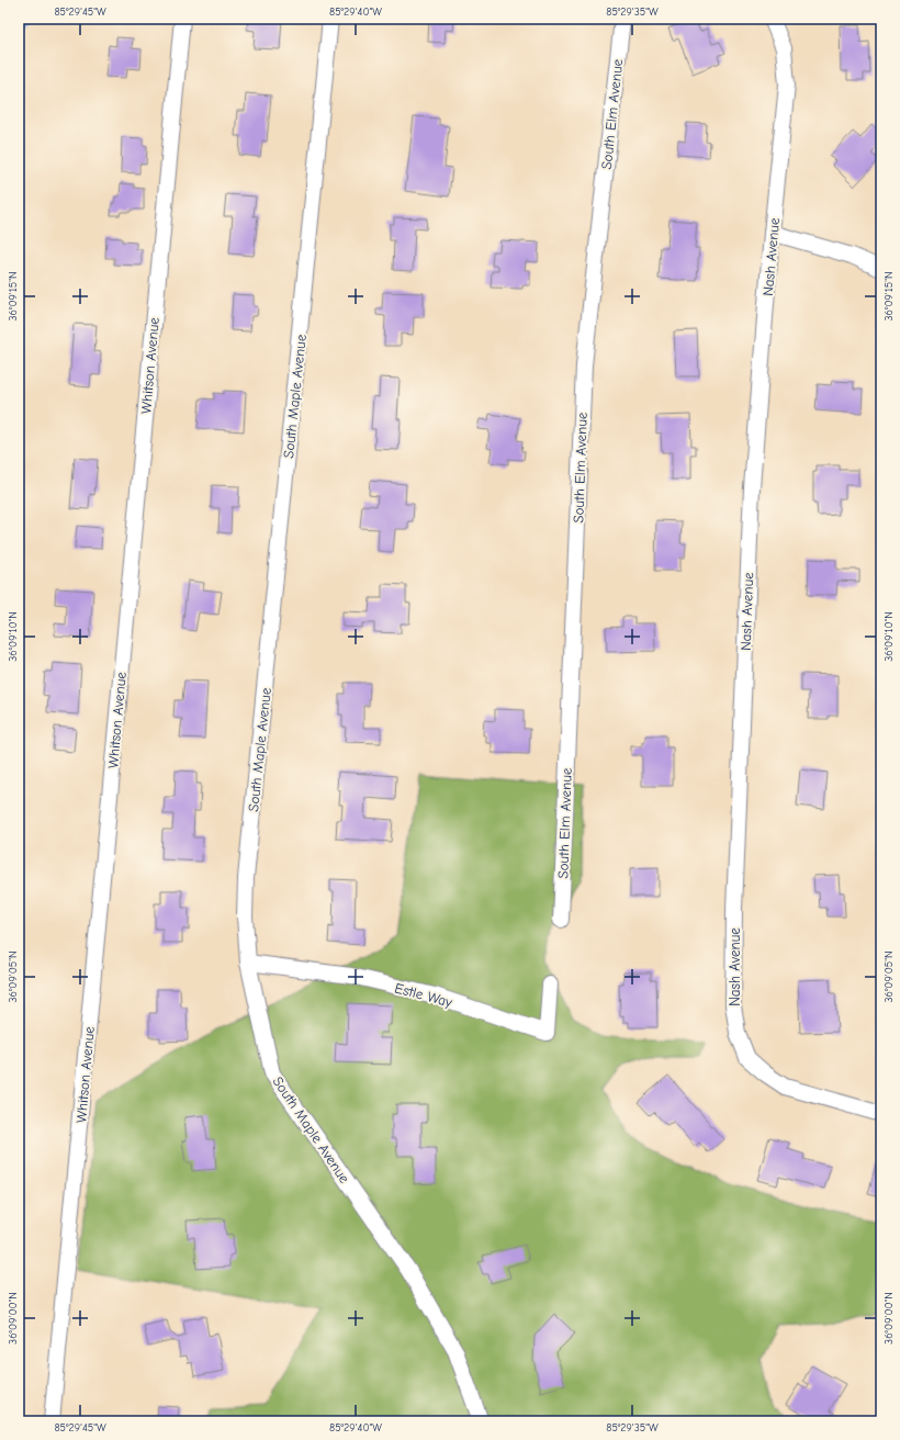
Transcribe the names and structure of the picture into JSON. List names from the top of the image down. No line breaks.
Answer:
{"streets":{"street":["South Elm Avenue","Nash Avenue","Whitson Avenue","South Maple Avenue","Estle Way"]},"crossings":[["South Maple Avenue","Estle Way"]],"coordinates":["85°29'45\"W","85°29'40\"W","85°29'35\"W","36°09'15\"N","36°09'10\"N","36°09'05\"N","36°09'00\"N"]}
